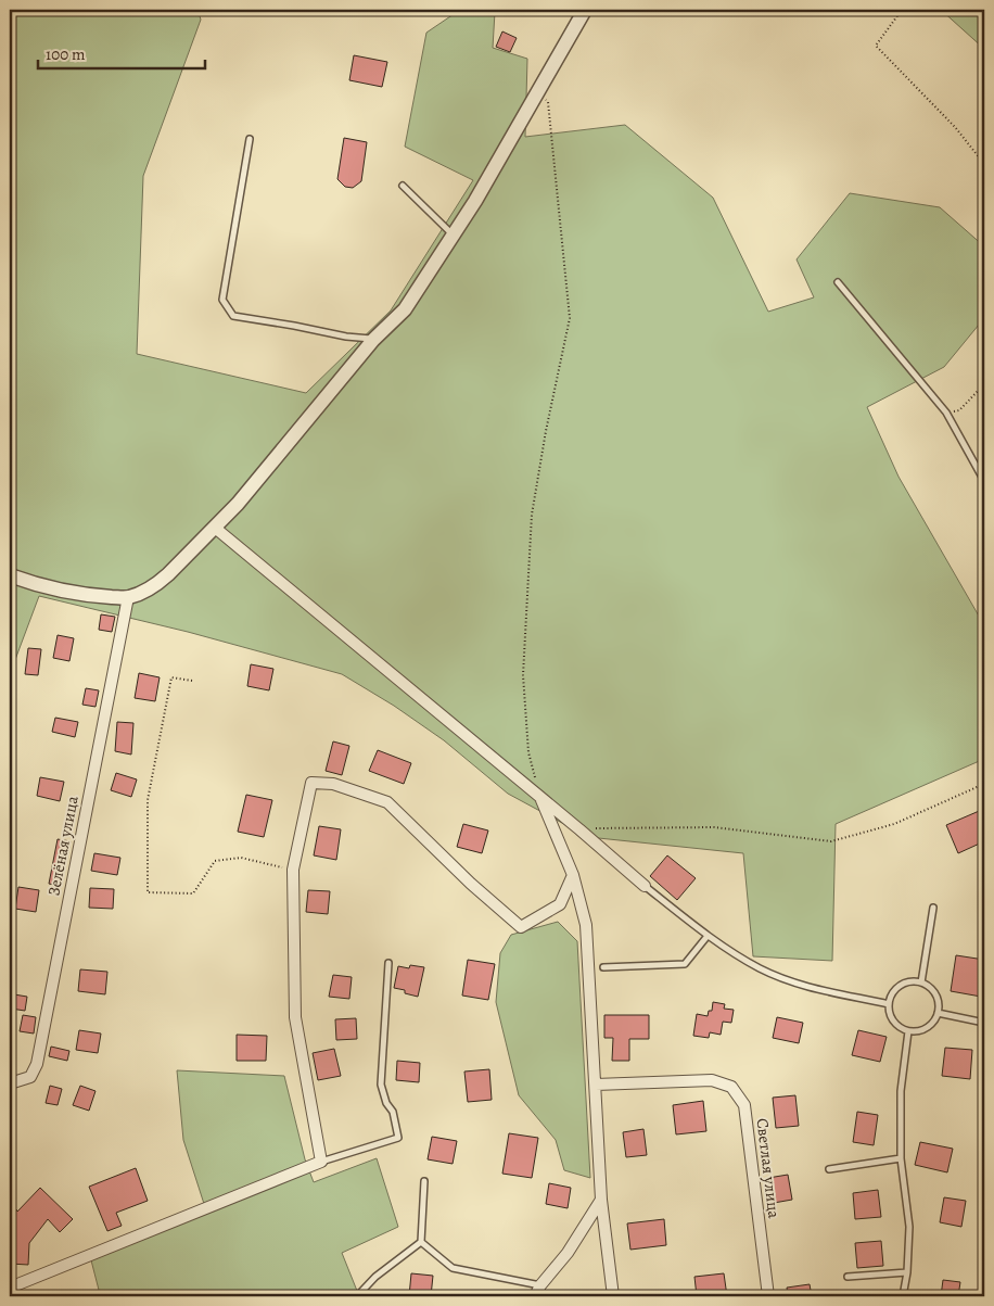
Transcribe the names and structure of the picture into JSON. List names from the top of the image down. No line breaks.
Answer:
{"streets":{"street":["Зелёная улица","Светлая улица"]},"scale_bar":"100 m"}
